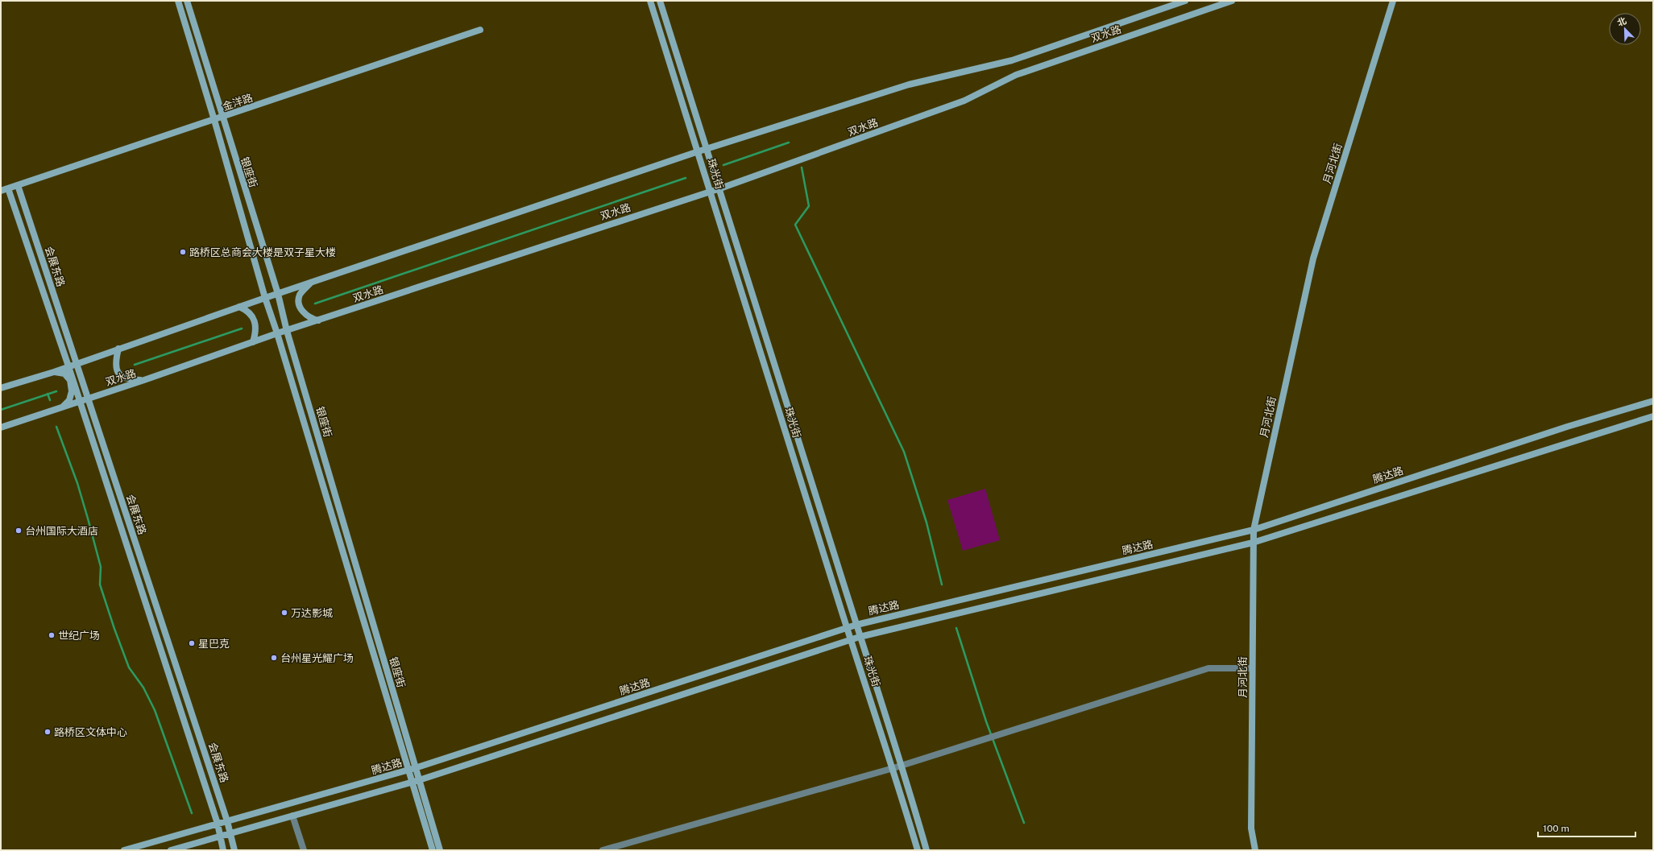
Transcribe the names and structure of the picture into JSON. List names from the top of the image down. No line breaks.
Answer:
{"streets":{"main road":["双水路","金洋路","月河北街","银座街","珠光街","会展东路","腾达路"]},"crossings":[["双水路","银座街"],["双水路","珠光街"],["双水路","会展东路"],["金洋路","银座街"],["金洋路","会展东路"],["月河北街","腾达路"],["银座街","腾达路"],["珠光街","腾达路"],["会展东路","腾达路"]],"places":["路桥区总商会大楼是双子星大楼","台州国际大酒店","万达影城","世纪广场","星巴克","台州星光耀广场","路桥区文体中心"],"scale_bar":"100 m","north":"top left"}
